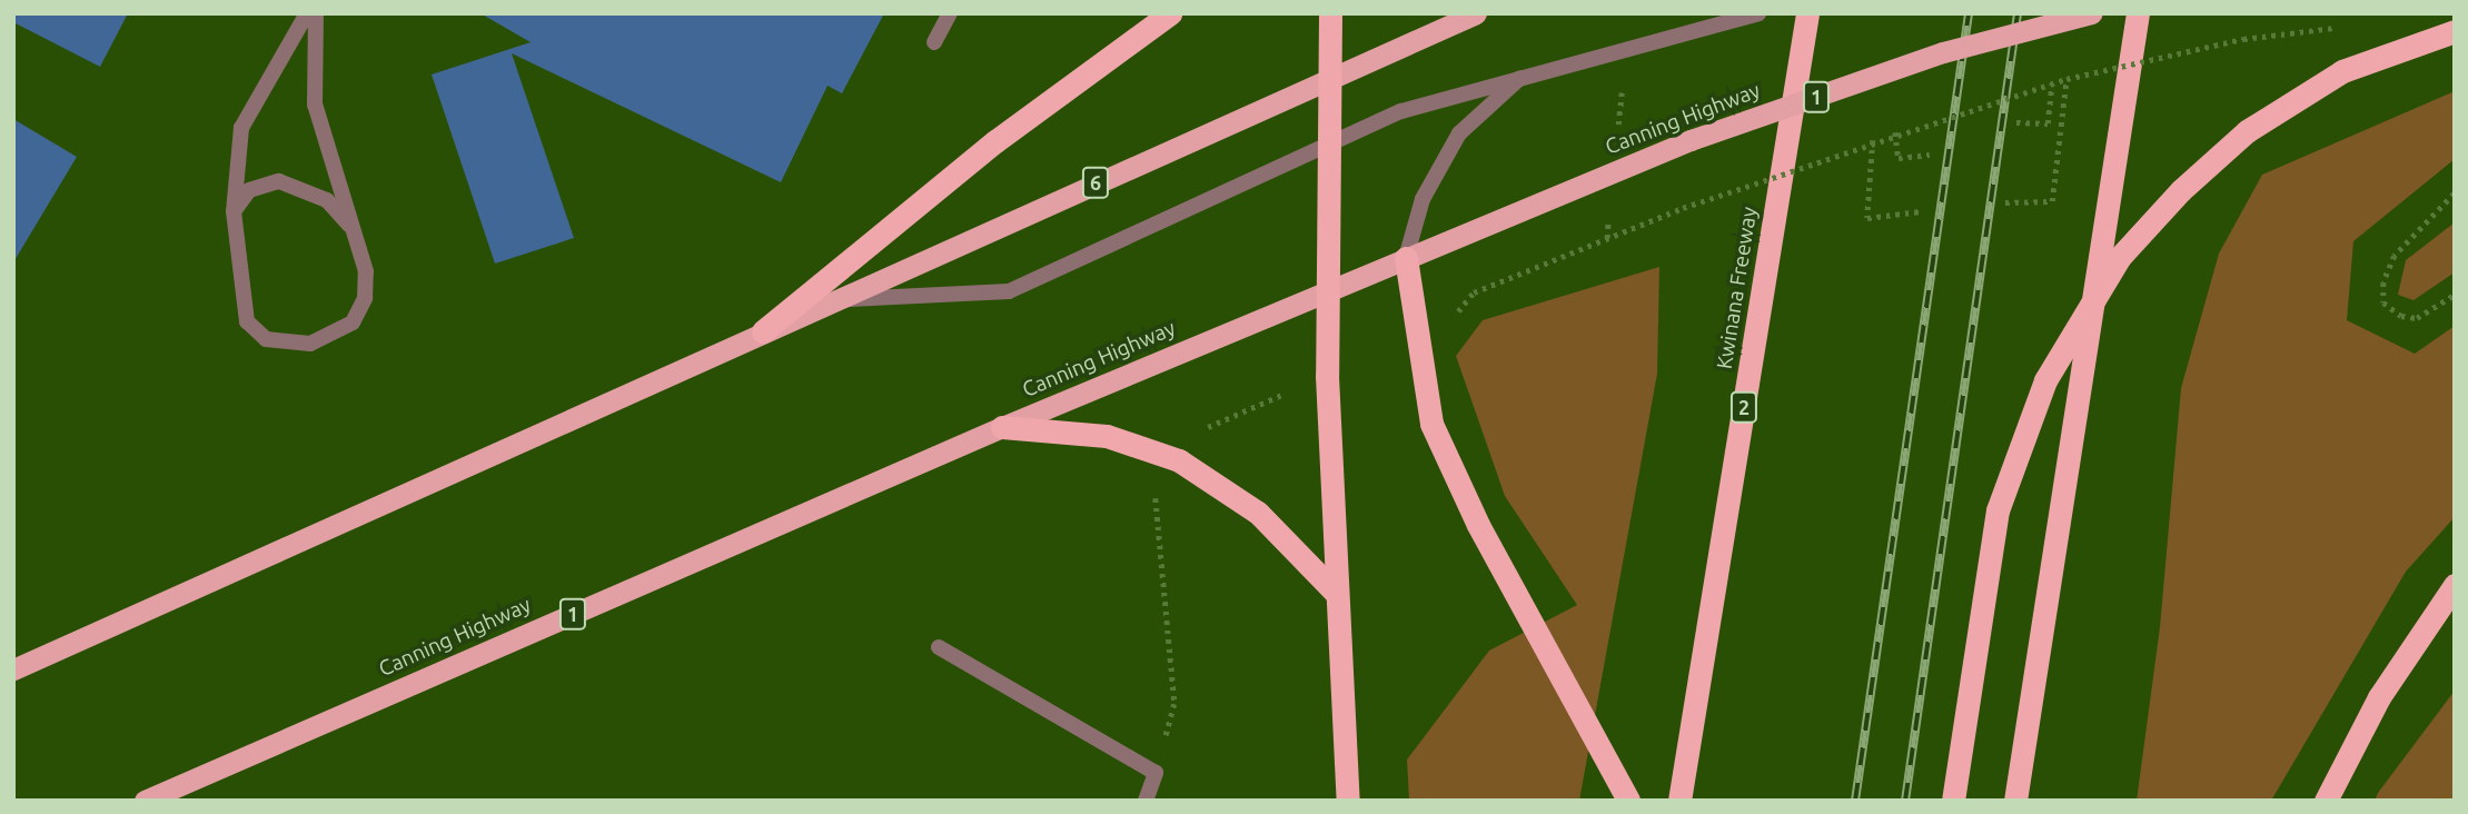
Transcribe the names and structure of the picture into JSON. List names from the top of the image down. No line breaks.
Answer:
{"streets":{"highway":["1","Canning Highway","6","Kwinana Freeway","2"]}}
